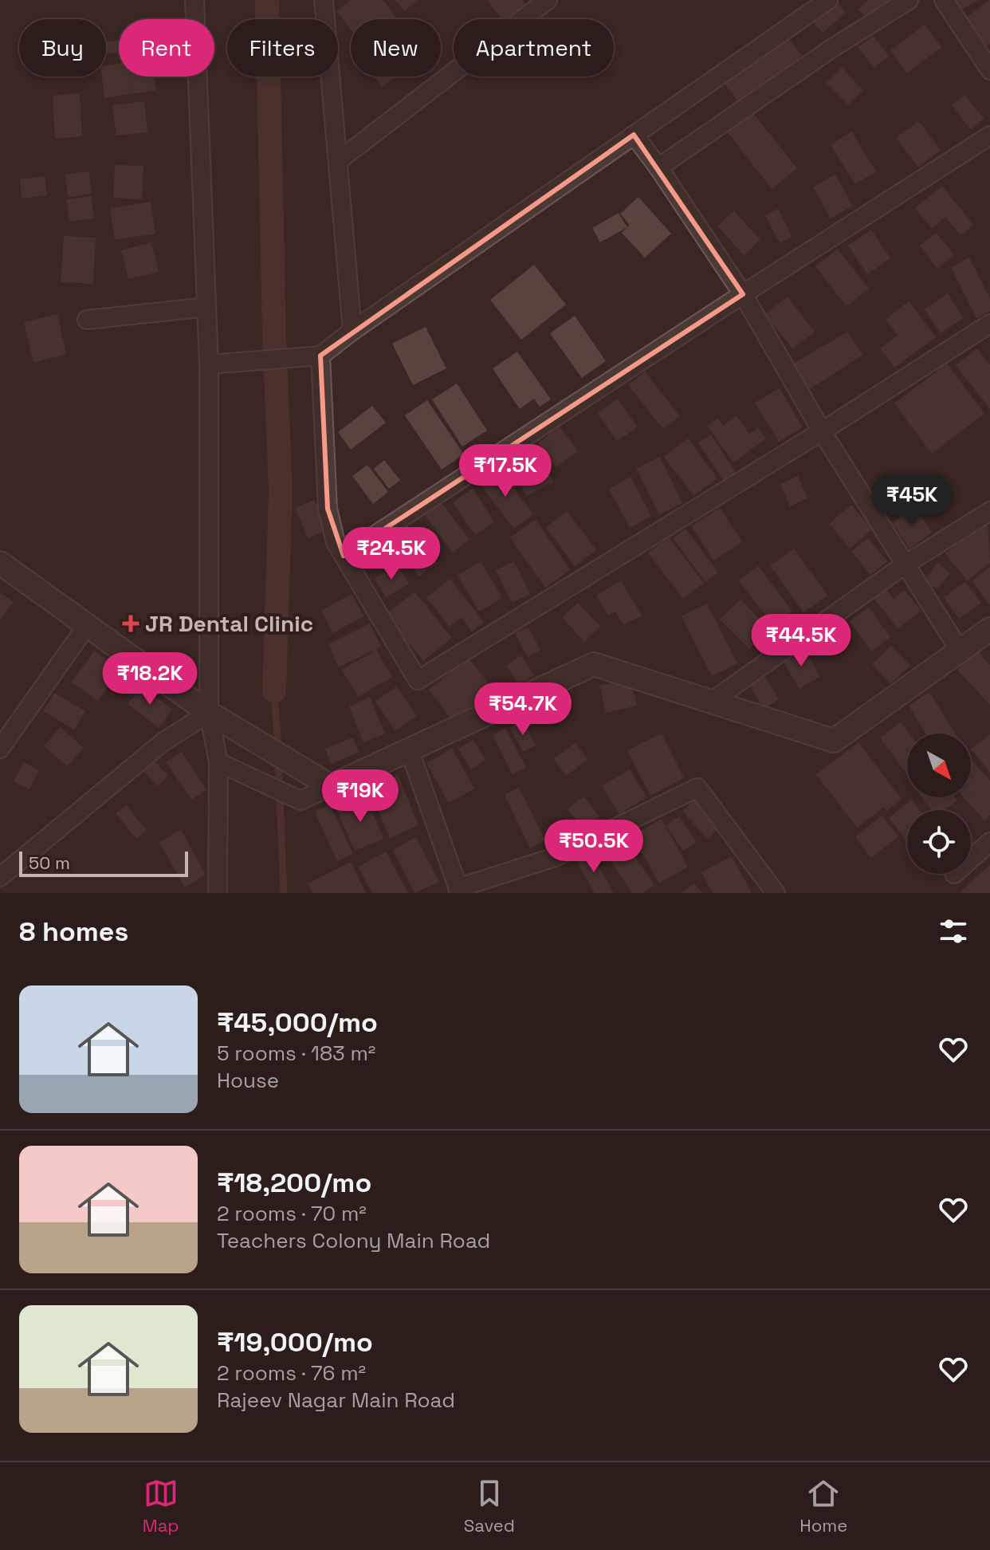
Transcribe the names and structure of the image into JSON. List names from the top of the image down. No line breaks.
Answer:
{"places":{"health":["JR Dental Clinic"]},"scale_bar":"50 m","north":"bottom right","page":{"chip":["Buy","Rent","Filters","New","Apartment"],"price":["₹17.5K","₹45K","₹24.5K","₹44.5K","₹18.2K","₹54.7K","₹19K","₹50.5K"],"scale":"50 m","heading":"8 homes","list":[{"name":"₹45,000/mo","note":"5 rooms · 183 m² · House"},{"name":"₹18,200/mo","note":"2 rooms · 70 m² · Teachers Colony Main Road"},{"name":"₹19,000/mo","note":"2 rooms · 76 m² · Rajeev Nagar Main Road"}],"tabs":["Map","Saved","Home"]}}
